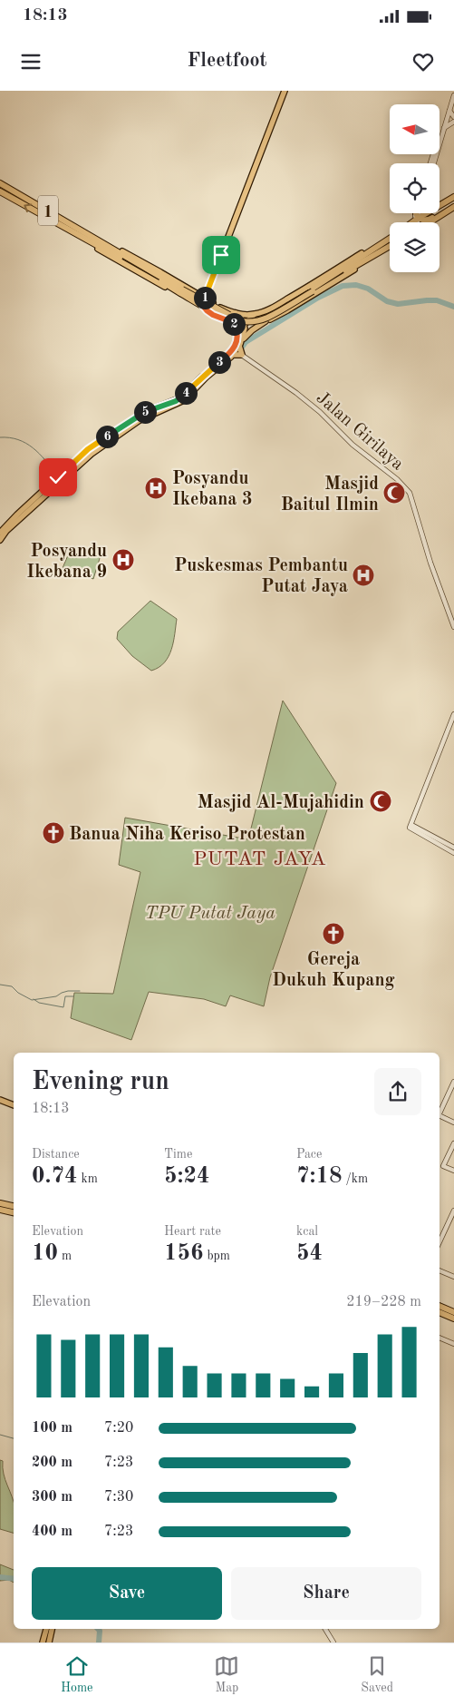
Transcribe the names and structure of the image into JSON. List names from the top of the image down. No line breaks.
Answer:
{"streets":{"highway":["1"],"street":["Jalan Girilaya"]},"districts":["PUTAT JAYA"],"parks":["TPU Putat Jaya"],"places":{"hospital":["Posyandu Ikebana 3","Posyandu Ikebana 9","Puskesmas Pembantu Putat Jaya"],"mosque":["Masjid Baitul Ilmin","Masjid Al-Mujahidin"],"church":["Banua Niha Keriso Protestan","Gereja Dukuh Kupang"]},"north":"left","page":{"status":"18:13","header":"Fleetfoot","pins":["1","2","3","4","5","6"],"heading":["Evening run","18:13"],"stats":[["Distance","0.74 km"],["Time","5:24"],["Pace","7:18 /km"],["Elevation","10 m"],["Heart rate","156 bpm"],["kcal","54"]],"chart":["Elevation","219–228 m"],"list":[{"name":"100 m","note":"7:20"},{"name":"200 m","note":"7:23"},{"name":"300 m","note":"7:30"},{"name":"400 m","note":"7:23"}],"buttons":["Save","Share"],"tabs":["Home","Map","Saved"]}}
